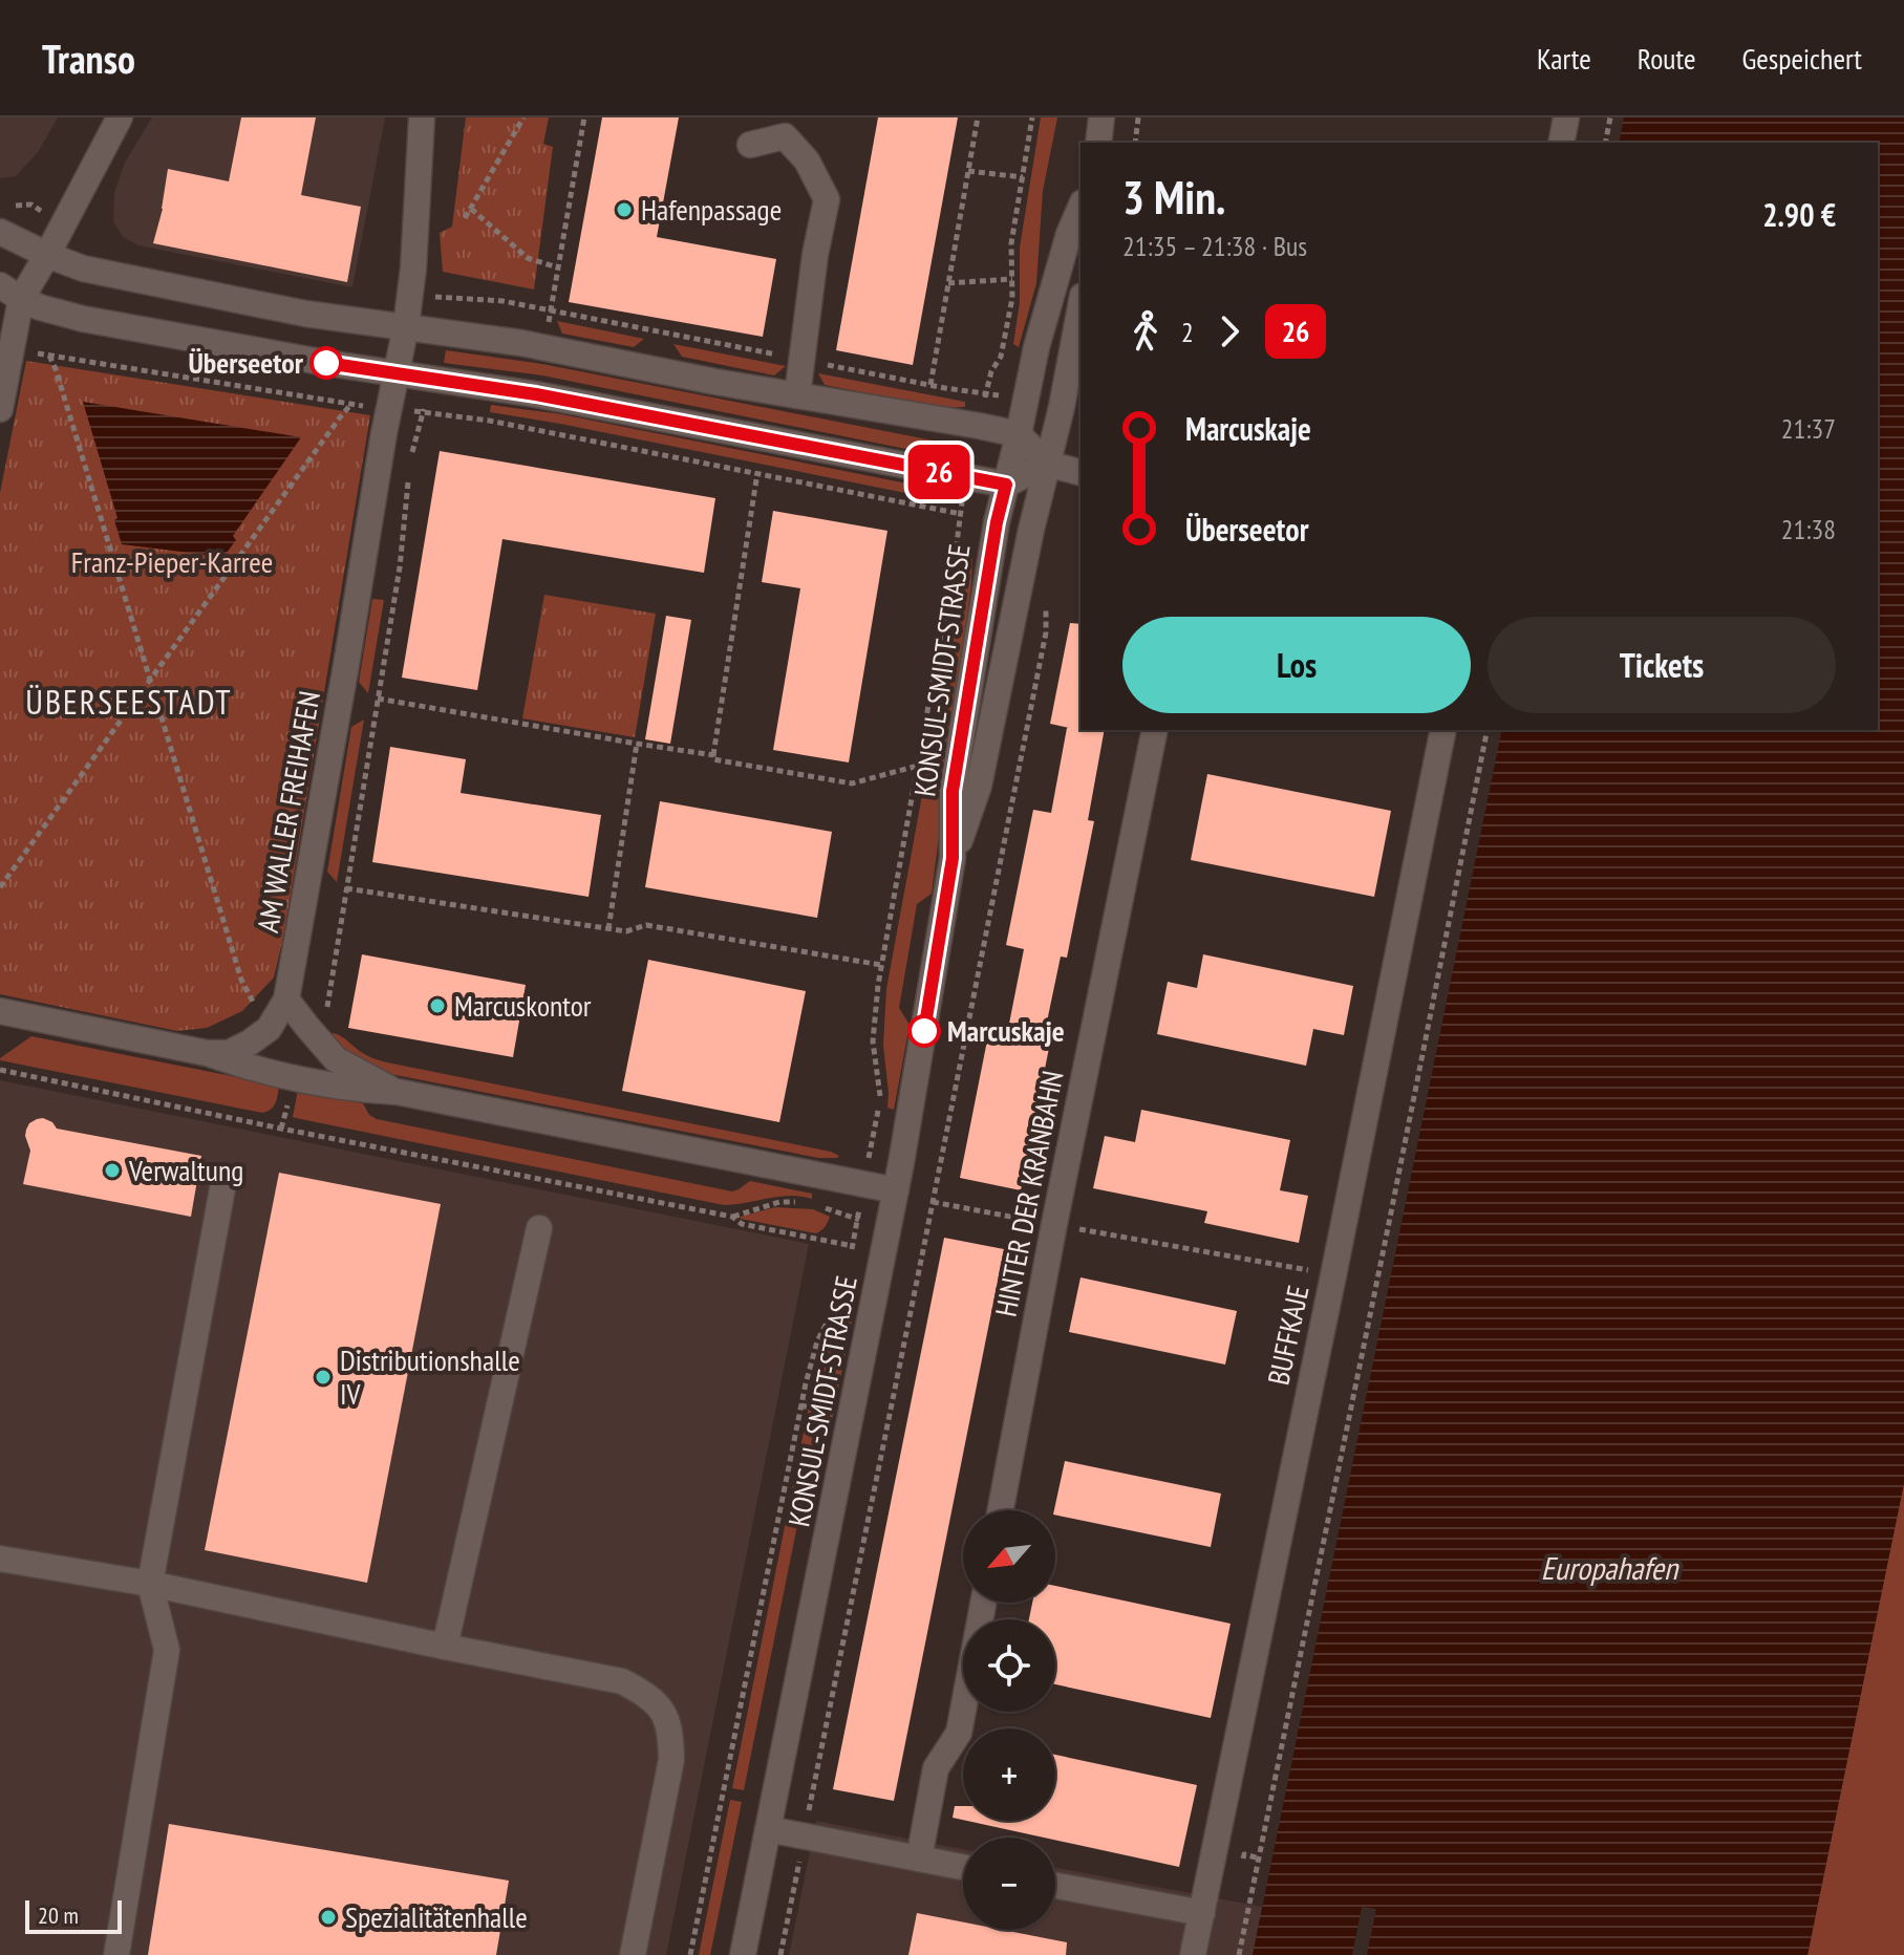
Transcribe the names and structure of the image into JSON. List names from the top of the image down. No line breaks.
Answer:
{"streets":{"street":["KONSUL-SMIDT-STRASSE","AM WALLER FREIHAFEN","HINTER DER KRANBAHN","BUFFKAJE"]},"districts":["ÜBERSEESTADT"],"water":["Europahafen"],"parks":["Franz-Pieper-Karree"],"places":["Hafenpassage","Überseetor","Marcuskontor","Marcuskaje","Verwaltung","Distributionshalle IV","Spezialitätenhalle"],"lines":["bus line 26"],"scale_bar":"20 m","north":"bottom left","page":{"header":"Transo","nav":["Karte","Route","Gespeichert"],"on_map":"26","heading":["3 Min.","21:35 – 21:38 · Bus","2.90 €"],"legs":["2","26"],"list":[{"name":"Marcuskaje","value":"21:37"},{"name":"Überseetor","value":"21:38"}],"buttons":["Los","Tickets"],"map_buttons":["+","−"],"scale":"20 m"}}
